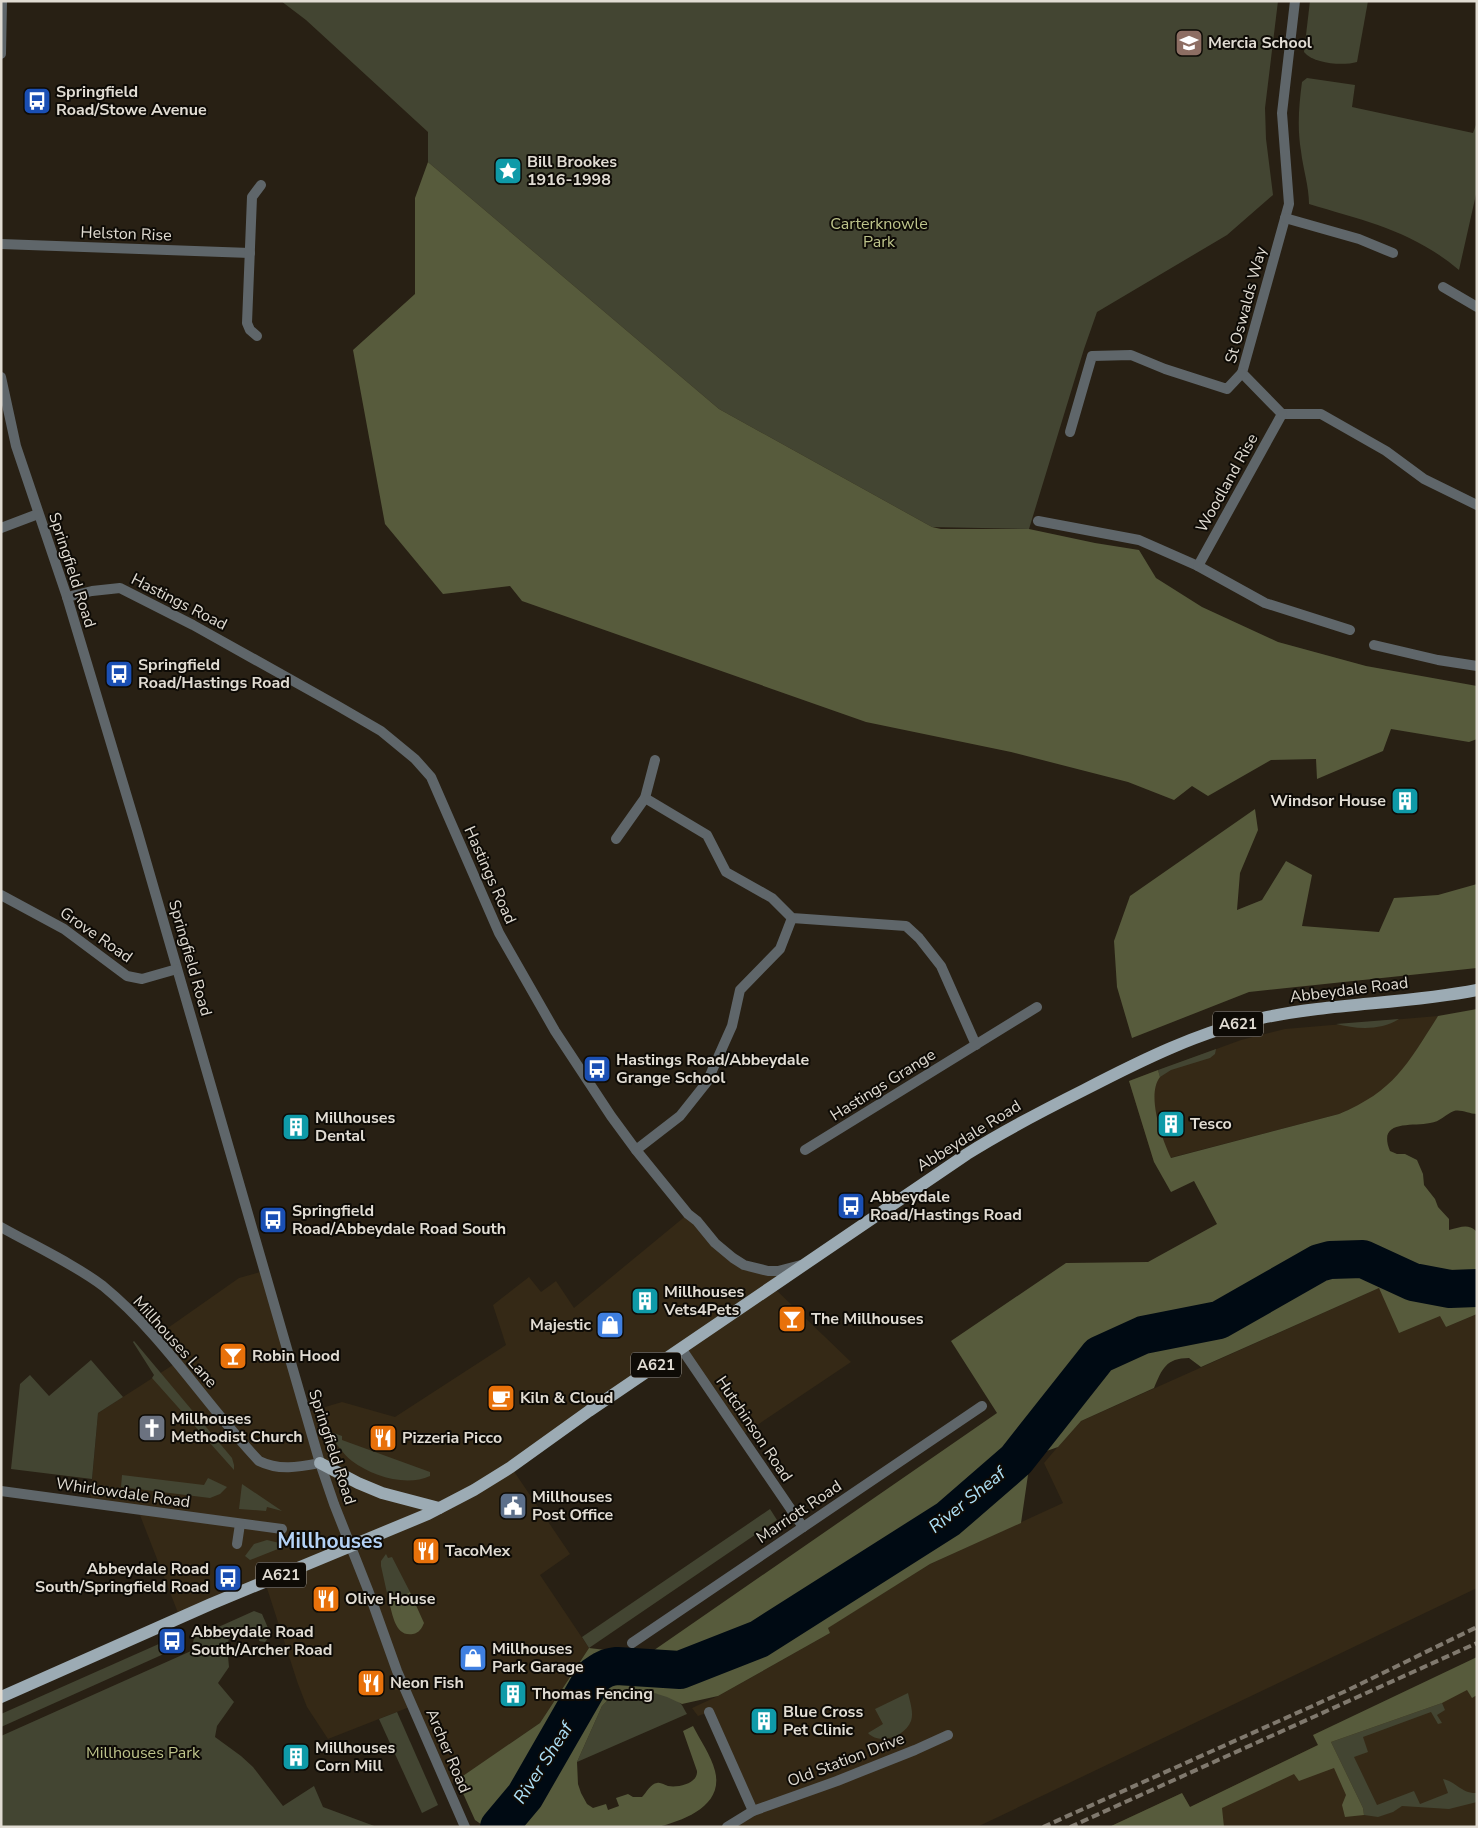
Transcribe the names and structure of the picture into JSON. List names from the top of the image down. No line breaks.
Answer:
{"streets":{"main road":["Abbeydale Road","A621"],"street":["Helston Rise","St Oswalds Way","Woodland Rise","Springfield Road","Hastings Road","Grove Road","Hastings Grange","Millhouses Lane","Hutchinson Road","Whirlowdale Road","Marriott Road","Archer Road","Old Station Drive"]},"crossings":[["St Oswalds Way","Woodland Rise"],["Springfield Road","Hastings Road"],["Springfield Road","Grove Road"],["Springfield Road","Abbeydale Road"],["Springfield Road","A621"],["Springfield Road","Millhouses Lane"],["Springfield Road","Archer Road"],["Hastings Road","Abbeydale Road"],["Abbeydale Road","A621"],["Abbeydale Road","Hutchinson Road"],["Abbeydale Road","Archer Road"],["A621","Archer Road"],["Hutchinson Road","Marriott Road"]],"districts":["Millhouses"],"water":["River Sheaf"],"parks":["Carterknowle Park","Millhouses Park"],"places":{"school or university":["Mercia School"],"bus stop":["Springfield Road/Stowe Avenue","Springfield Road/Hastings Road","Hastings Road/Abbeydale Grange School","Abbeydale Road/Hastings Road","Springfield Road/Abbeydale Road South","Abbeydale Road South/Springfield Road","Abbeydale Road South/Archer Road"],"place":["Bill Brookes 1916-1998"],"building":["Windsor House","Tesco","Millhouses Dental","Millhouses Vets4Pets","Thomas Fencing","Blue Cross Pet Clinic","Millhouses Corn Mill"],"bar":["The Millhouses","Robin Hood"],"shop":["Majestic","Millhouses Park Garage"],"cafe":["Kiln & Cloud"],"church":["Millhouses Methodist Church"],"restaurant":["Pizzeria Picco","TacoMex","Olive House","Neon Fish"],"public building":["Millhouses Post Office"]}}
